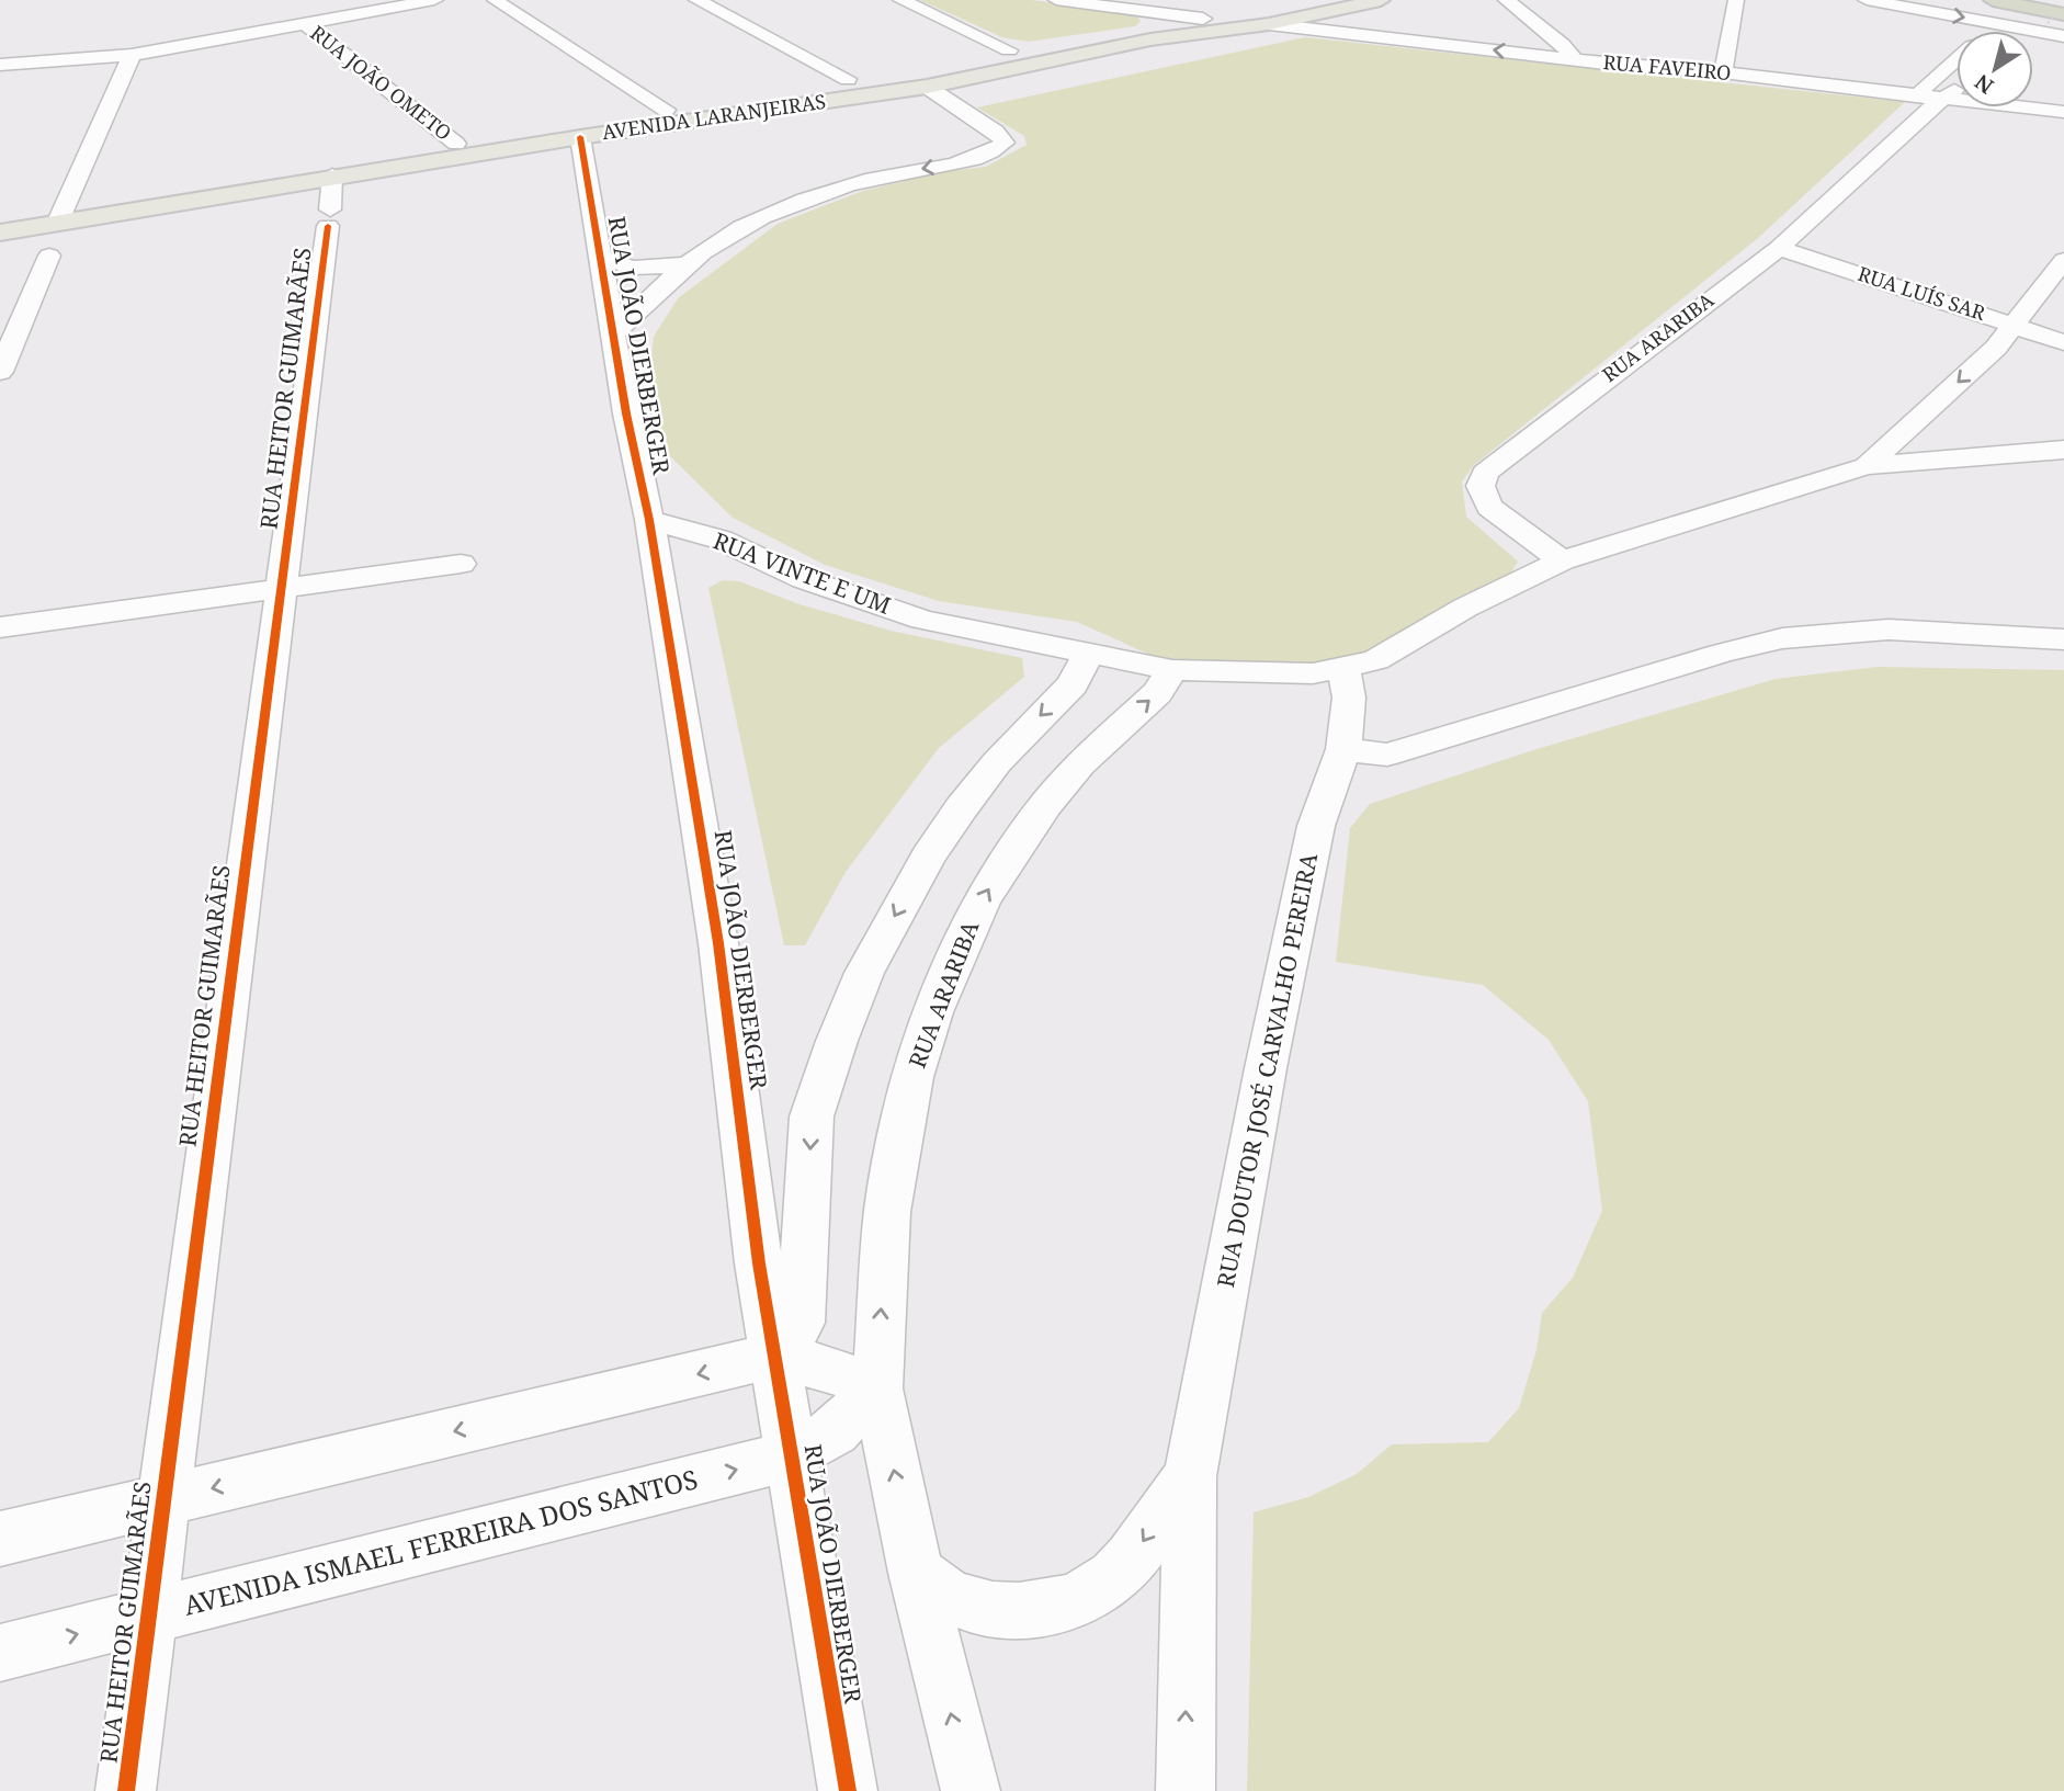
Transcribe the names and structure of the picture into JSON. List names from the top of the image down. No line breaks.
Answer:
{"streets":{"main road":["AVENIDA LARANJEIRAS"],"street":["RUA FAVEIRO","RUA JOÃO OMETO","RUA LUÍS SAR","RUA ARARIBA","RUA JOÃO DIERBERGER","RUA HEITOR GUIMARÃES","RUA VINTE E UM","RUA DOUTOR JOSÉ CARVALHO PEREIRA","AVENIDA ISMAEL FERREIRA DOS SANTOS"]},"crossings":[["RUA FAVEIRO","AVENIDA LARANJEIRAS"],["RUA FAVEIRO","RUA ARARIBA"],["RUA JOÃO OMETO","AVENIDA LARANJEIRAS"],["AVENIDA LARANJEIRAS","RUA JOÃO DIERBERGER"],["AVENIDA LARANJEIRAS","RUA HEITOR GUIMARÃES"],["RUA LUÍS SAR","RUA ARARIBA"],["RUA ARARIBA","RUA VINTE E UM"],["RUA ARARIBA","AVENIDA ISMAEL FERREIRA DOS SANTOS"],["RUA JOÃO DIERBERGER","RUA VINTE E UM"],["RUA JOÃO DIERBERGER","AVENIDA ISMAEL FERREIRA DOS SANTOS"],["RUA HEITOR GUIMARÃES","AVENIDA ISMAEL FERREIRA DOS SANTOS"],["RUA VINTE E UM","RUA DOUTOR JOSÉ CARVALHO PEREIRA"]],"one_way":["RUA FAVEIRO"],"north":"bottom left"}
